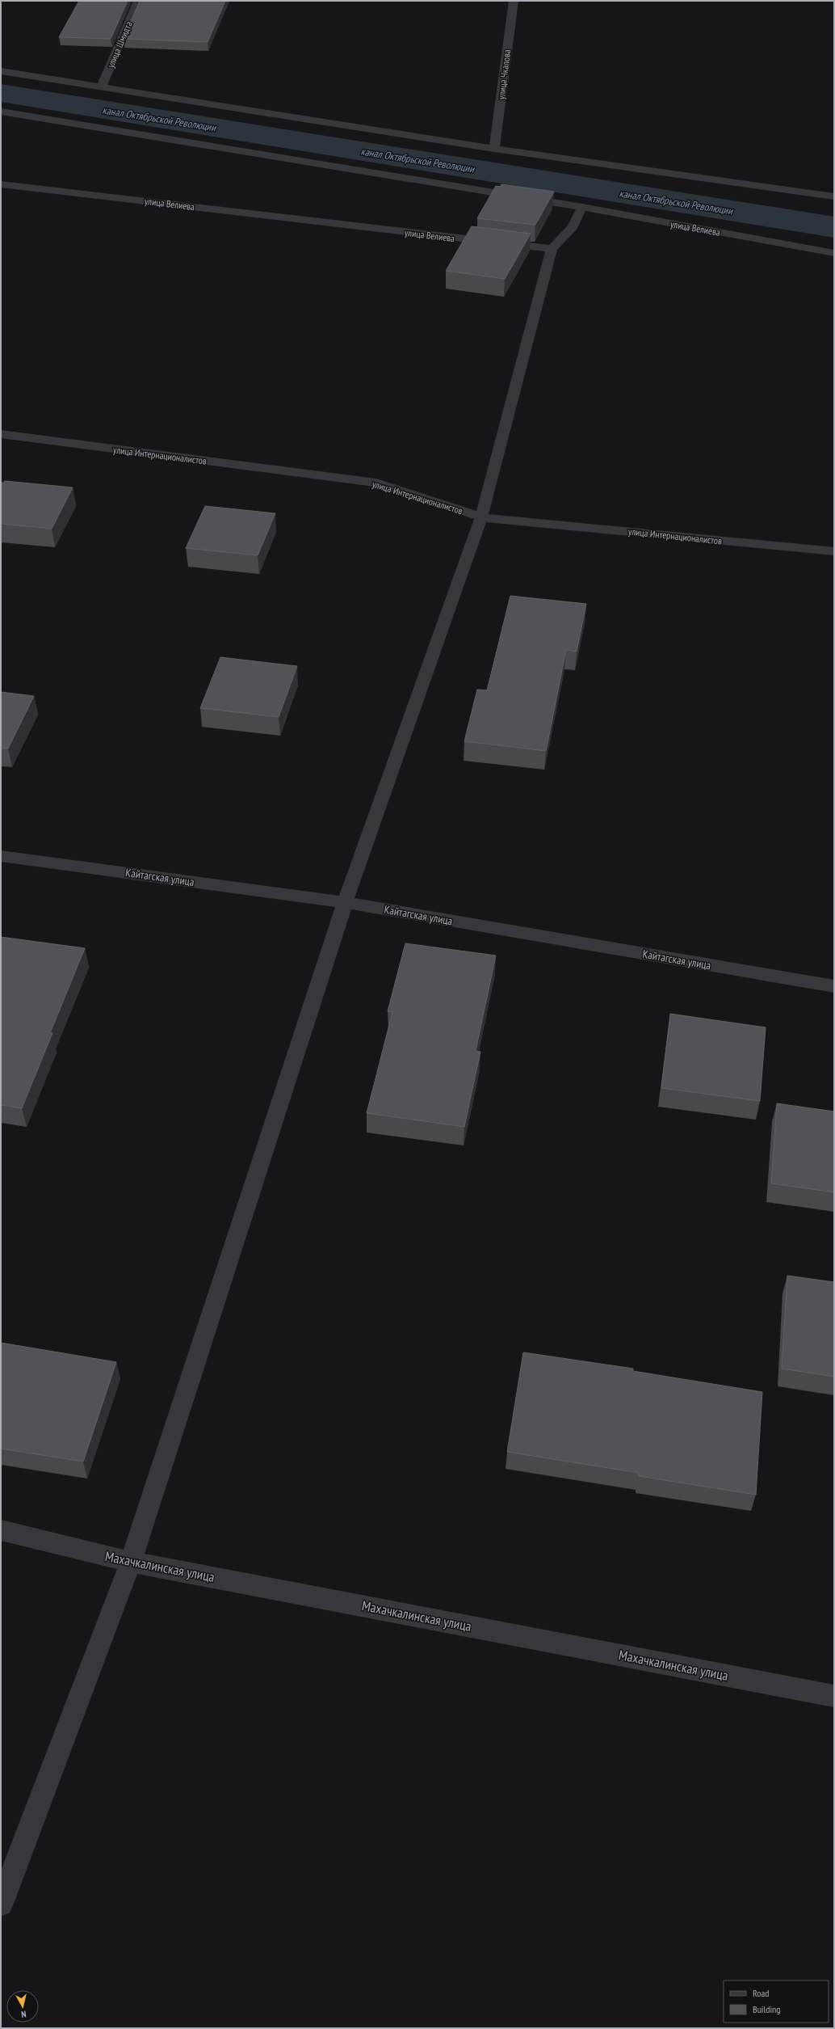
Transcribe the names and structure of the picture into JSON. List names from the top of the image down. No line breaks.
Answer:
{"streets":{"street":["улица Шмидта","улица Чкалова","улица Велиева","улица Интернационалистов","Кайтагская улица","Махачкалинская улица"]},"water":["канал Октябрьской Революции"],"legend":["Road","Building"],"north":"bottom"}
